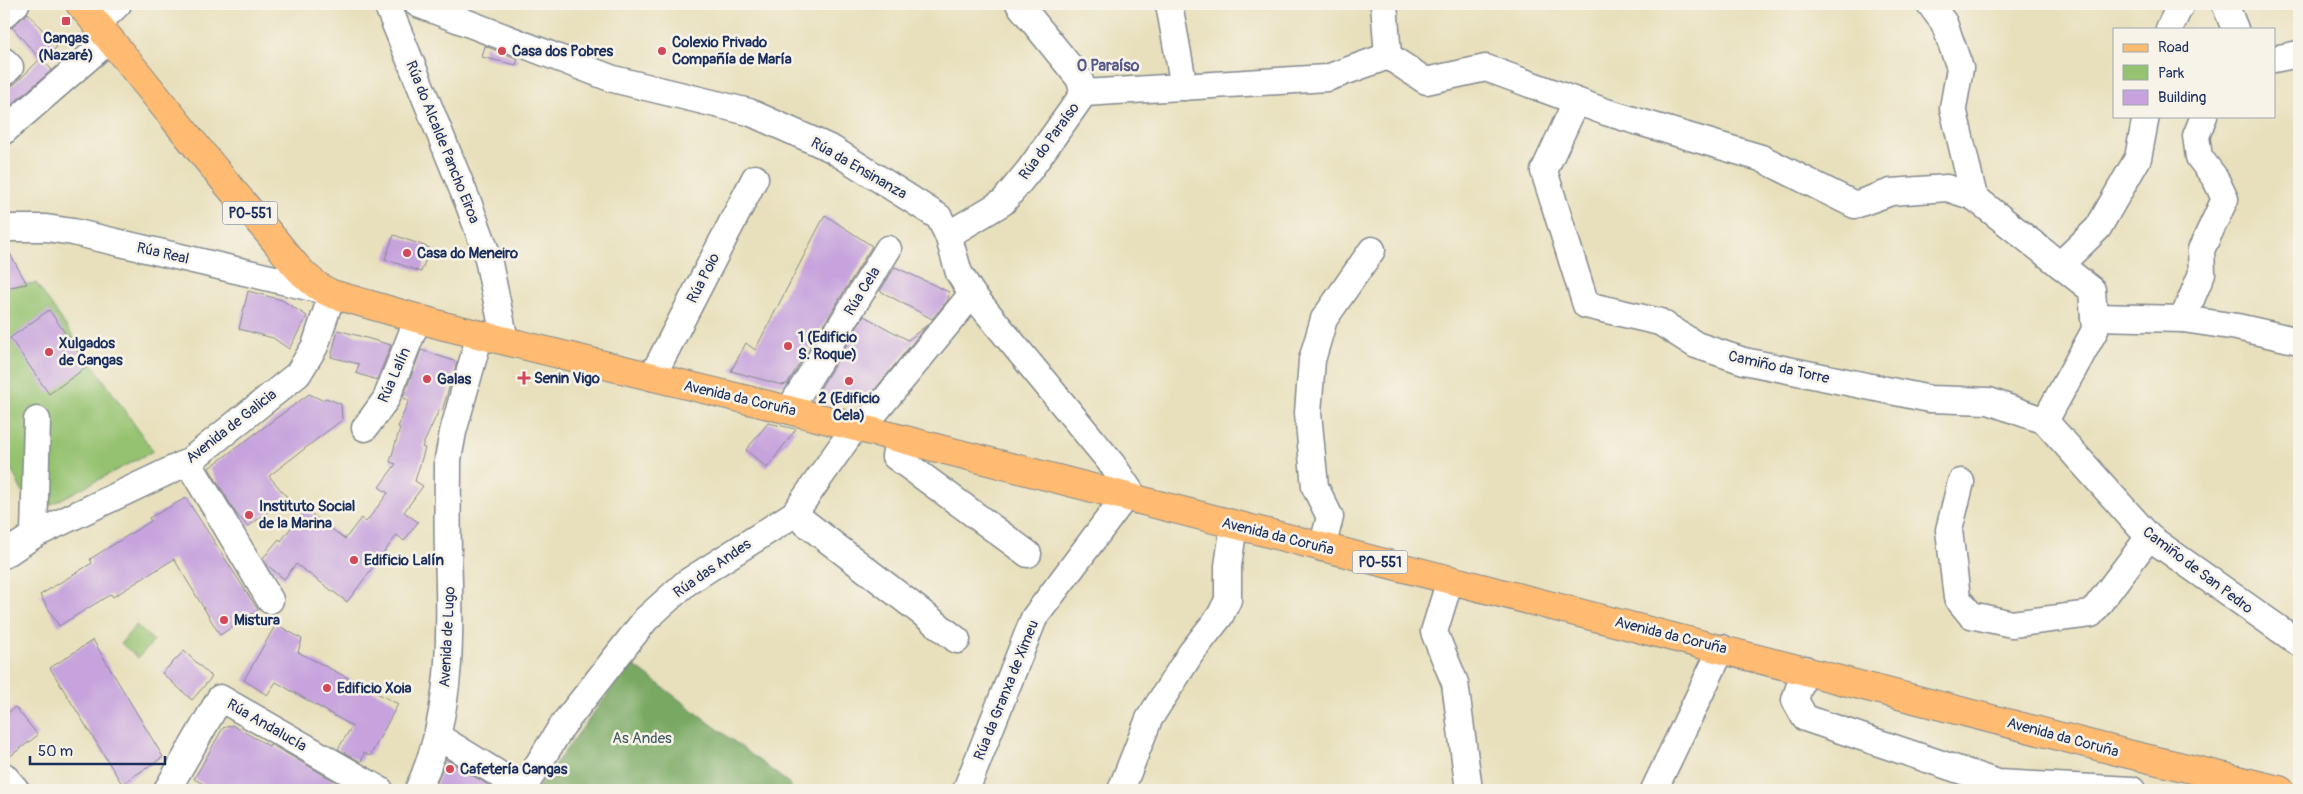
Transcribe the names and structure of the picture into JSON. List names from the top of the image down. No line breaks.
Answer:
{"streets":{"main road":["PO-551","Avenida da Coruña"],"street":["Rúa do Paraíso","Rúa do Alcalde Pancho Eiroa","Rúa da Ensinanza","Rúa Real","Rúa Poio","Rúa Cela","Camiño da Torre","Rúa Lalín","Avenida de Galicia","Rúa das Andes","Camiño de San Pedro","Avenida de Lugo","Rúa da Granxa de Ximeu","Rúa Andalucía"]},"crossings":[["Rúa do Paraíso","Rúa da Ensinanza"],["Rúa do Alcalde Pancho Eiroa","PO-551"],["Rúa do Alcalde Pancho Eiroa","Avenida da Coruña"],["Rúa do Alcalde Pancho Eiroa","Avenida de Lugo"],["Rúa da Ensinanza","Avenida da Coruña"],["Rúa da Ensinanza","Rúa das Andes"],["Rúa da Ensinanza","Rúa da Granxa de Ximeu"],["PO-551","Rúa Real"],["PO-551","Rúa Lalín"],["PO-551","Avenida da Coruña"],["PO-551","Avenida de Galicia"],["PO-551","Avenida de Lugo"],["Rúa Real","Avenida de Galicia"],["Rúa Poio","Avenida da Coruña"],["Rúa Cela","Avenida da Coruña"],["Camiño da Torre","Camiño de San Pedro"],["Avenida da Coruña","Rúa das Andes"],["Avenida da Coruña","Avenida de Lugo"],["Avenida da Coruña","Rúa da Granxa de Ximeu"]],"districts":["O Paraíso"],"parks":["As Andes"],"places":{"transit":["Cangas (Nazaré)"],"other":["Casa dos Pobres","Colexio Privado Compañía de María","Casa do Meneiro","1 (Edificio S. Roque)","Xulgados de Cangas","Galas","2 (Edificio Cela)","Instituto Social de la Marina","Edificio Lalín","Mistura","Edificio Xoia","Cafetería Cangas"],"health":["Senin Vigo"]},"legend":["Road","Park","Building"],"scale_bar":"50 m"}
